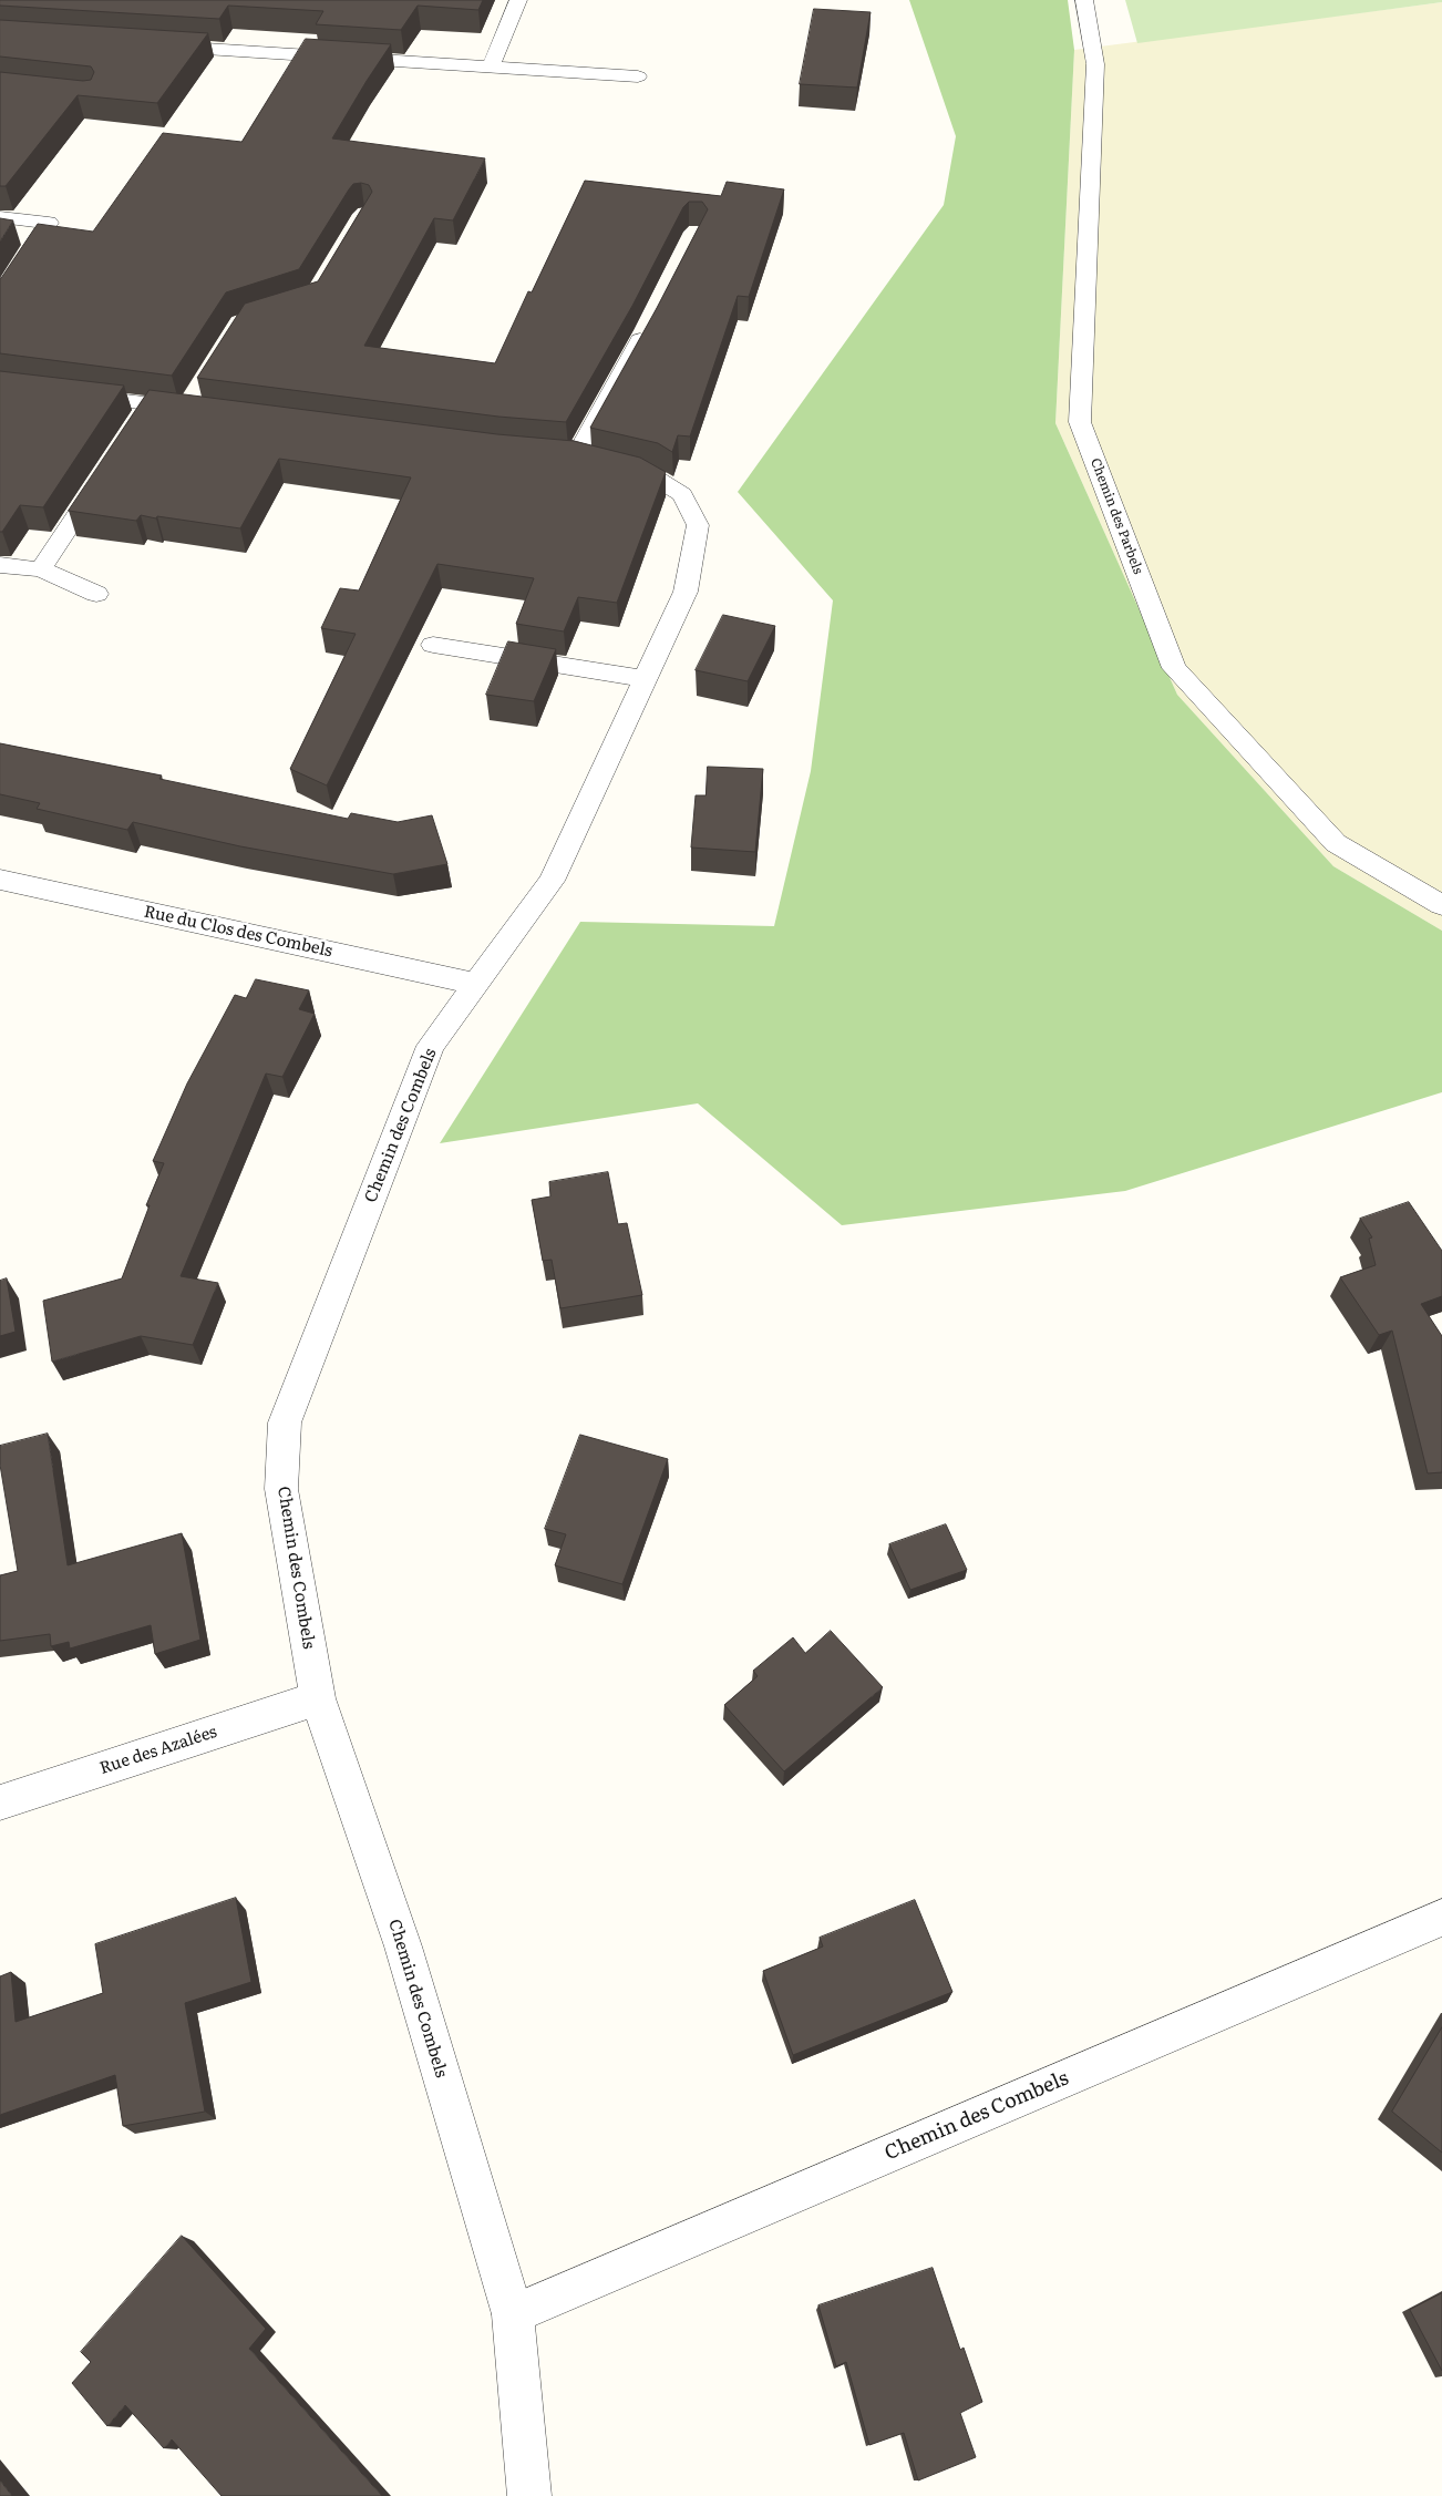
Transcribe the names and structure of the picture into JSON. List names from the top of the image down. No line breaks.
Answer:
{"streets":{"street":["Chemin des Parbels","Rue du Clos des Combels","Chemin des Combels","Rue des Azalées"]},"crossings":[["Rue du Clos des Combels","Chemin des Combels"],["Chemin des Combels","Rue des Azalées"]]}
